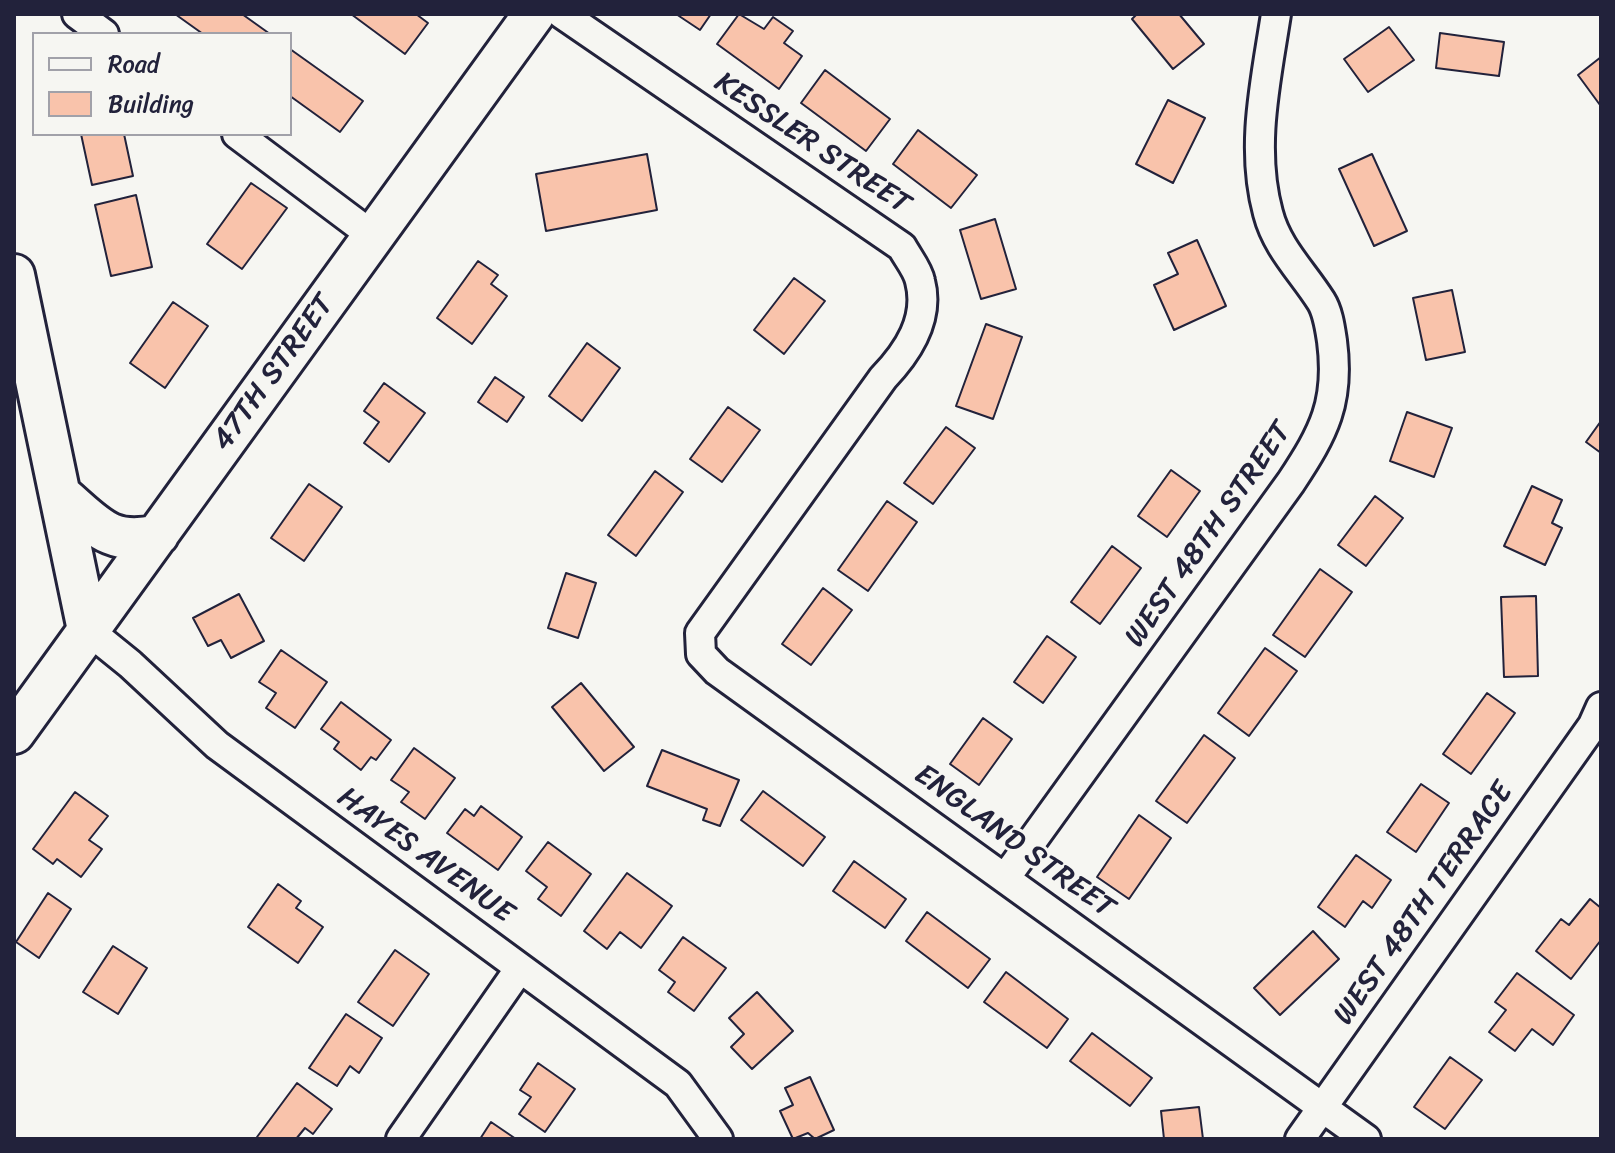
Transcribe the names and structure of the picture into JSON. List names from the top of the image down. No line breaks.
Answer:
{"streets":{"main road":["47TH STREET"],"street":["KESSLER STREET","WEST 48TH STREET","ENGLAND STREET","HAYES AVENUE","WEST 48TH TERRACE"]},"crossings":[["KESSLER STREET","ENGLAND STREET"],["47TH STREET","HAYES AVENUE"],["WEST 48TH STREET","ENGLAND STREET"],["ENGLAND STREET","WEST 48TH TERRACE"]],"legend":["Road","Building"]}
